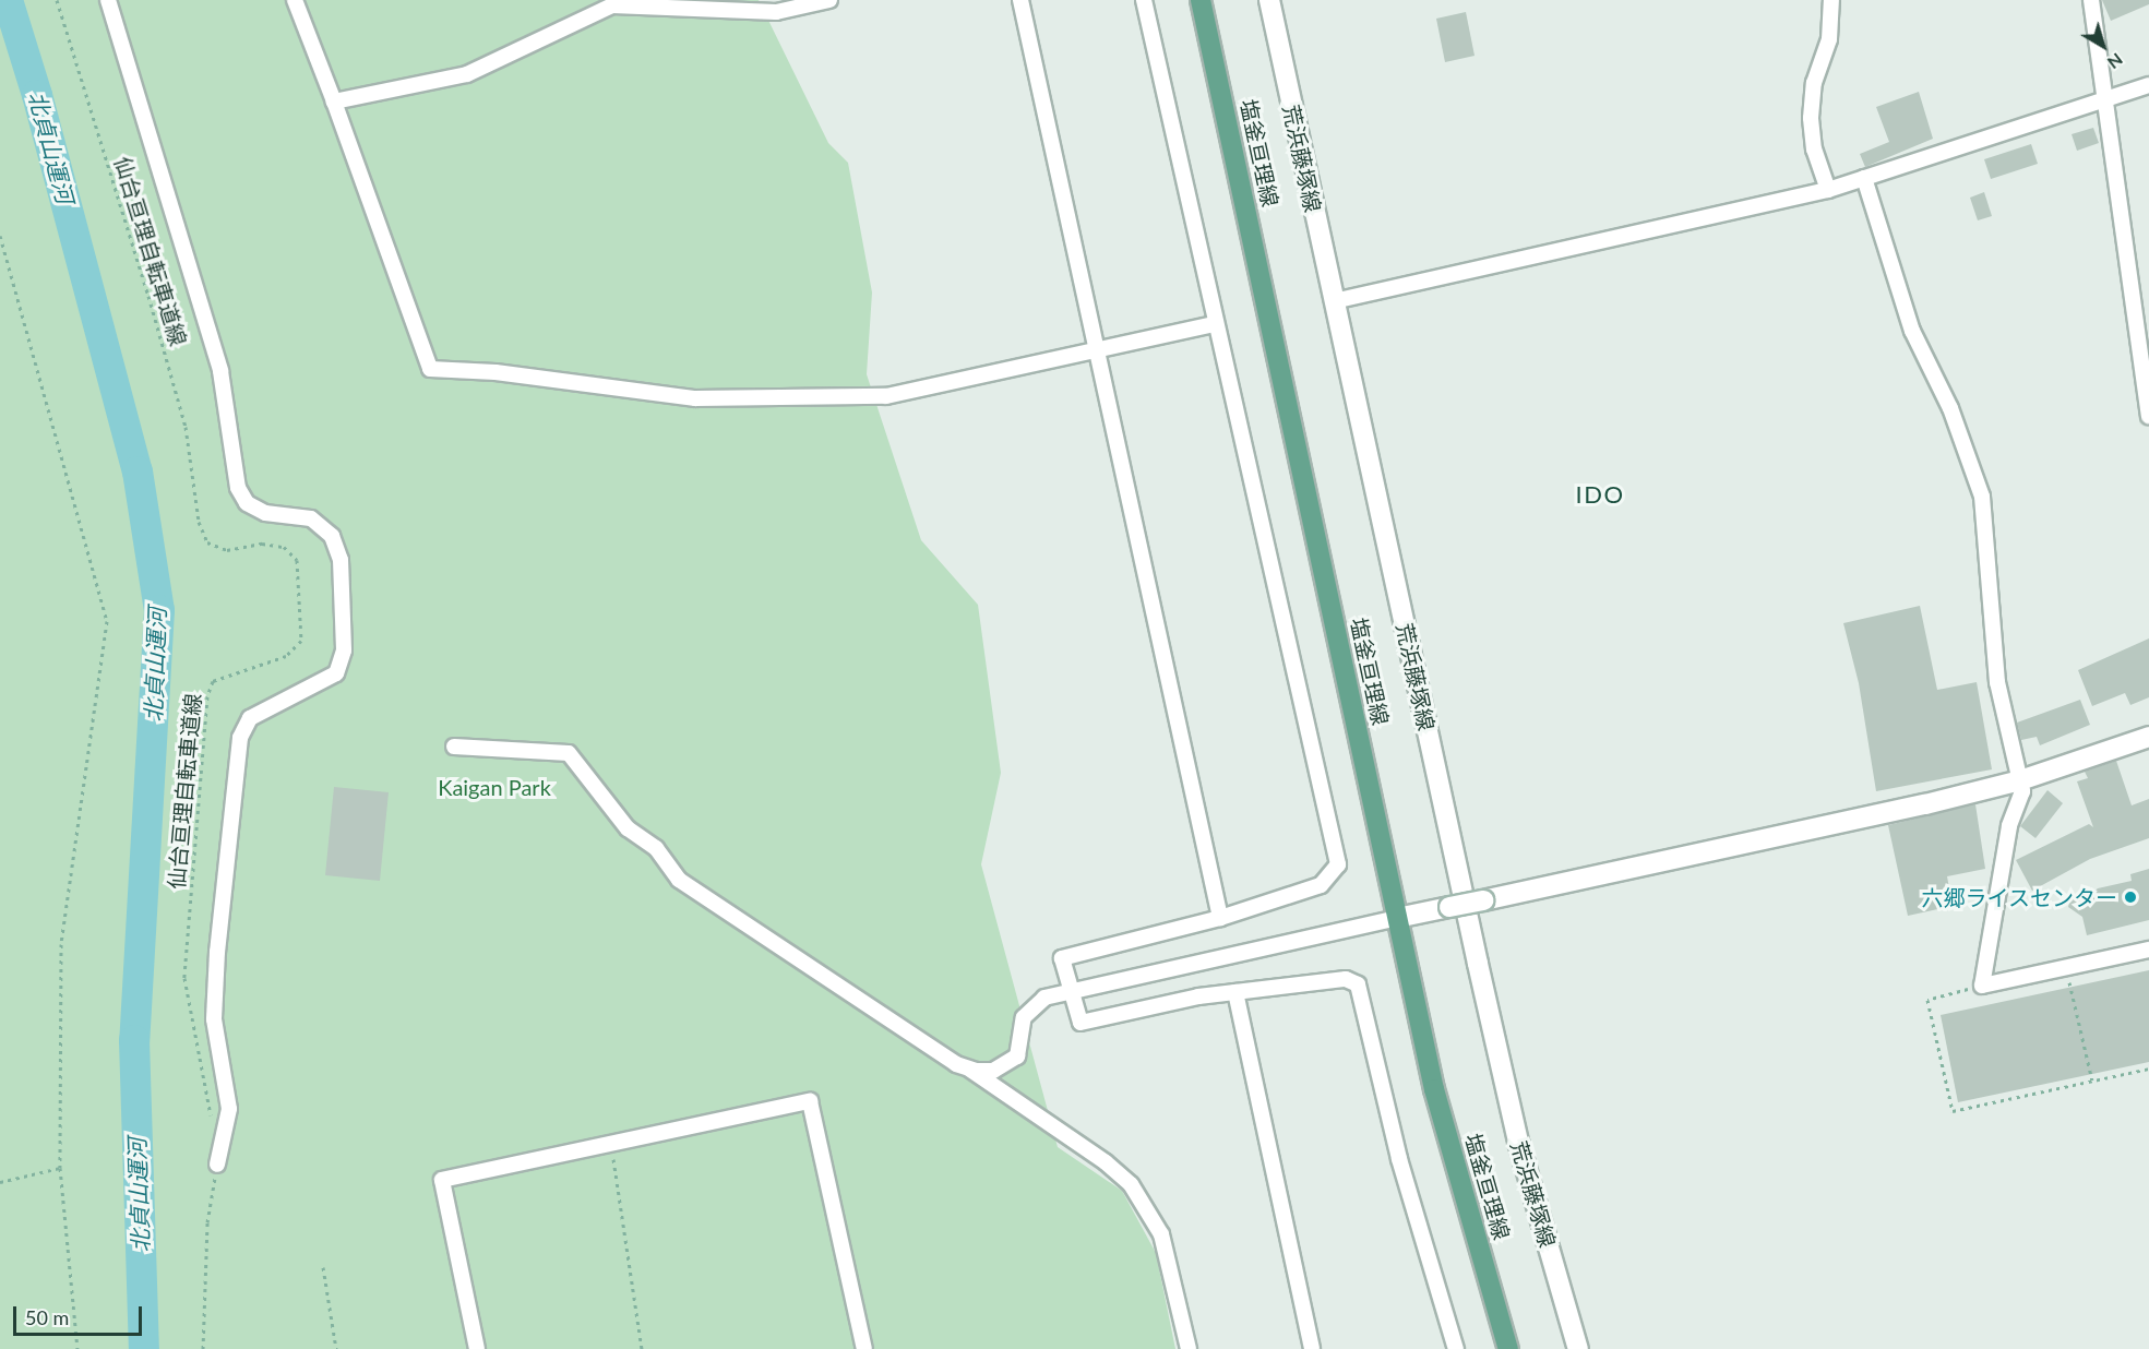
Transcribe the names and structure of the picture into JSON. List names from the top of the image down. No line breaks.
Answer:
{"streets":{"main road":["塩釜亘理線"],"street":["荒浜藤塚線"],"path":["仙台亘理自転車道線"]},"districts":["IDO"],"water":["北貞山運河"],"parks":["Kaigan Park"],"places":["六郷ライスセンター"],"scale_bar":"50 m","north":"bottom right"}
